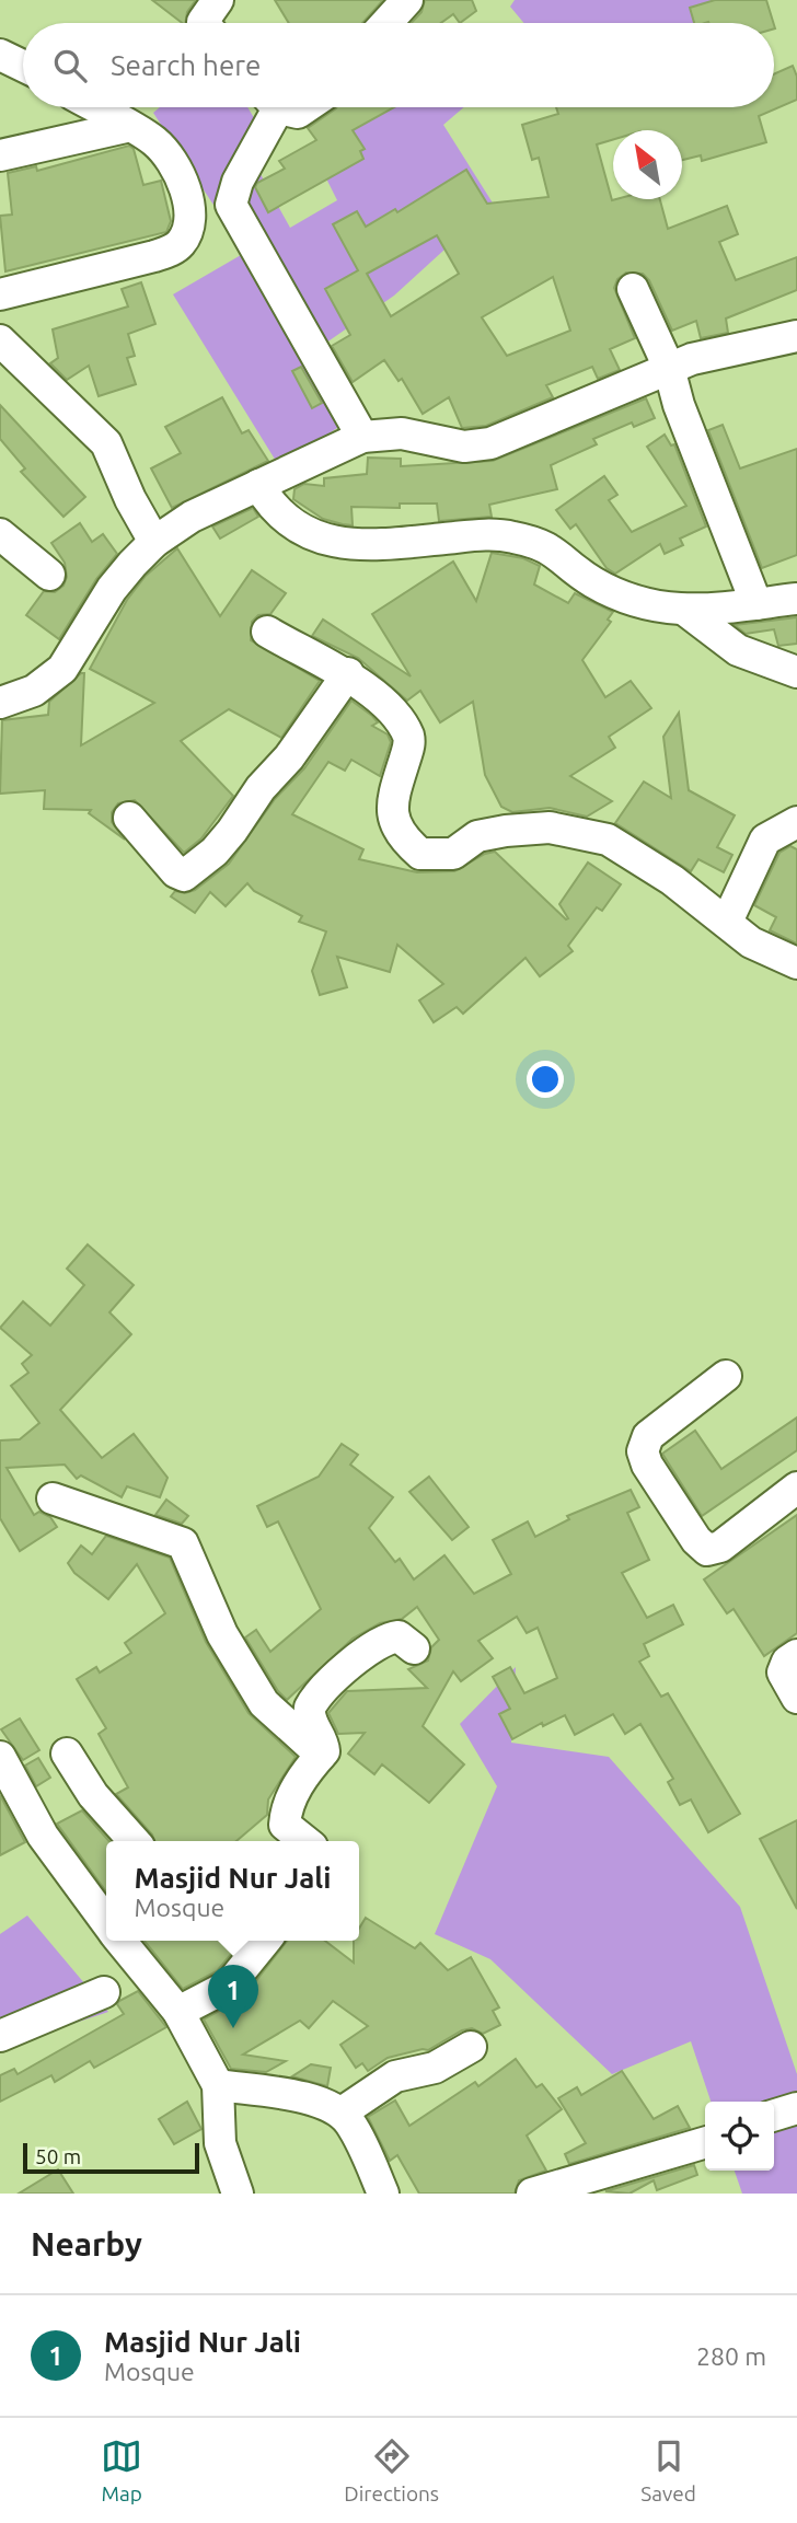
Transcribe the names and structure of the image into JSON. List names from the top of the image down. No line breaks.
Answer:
{"scale_bar":"50 m","north":"top left","page":{"search":"Search here","popup":["Masjid Nur Jali","Mosque"],"pins":"1","scale":"50 m","heading":"Nearby","list":[{"mark":"1","name":"Masjid Nur Jali","note":"Mosque","value":"280 m"}],"nav":["Map","Directions","Saved"]}}
